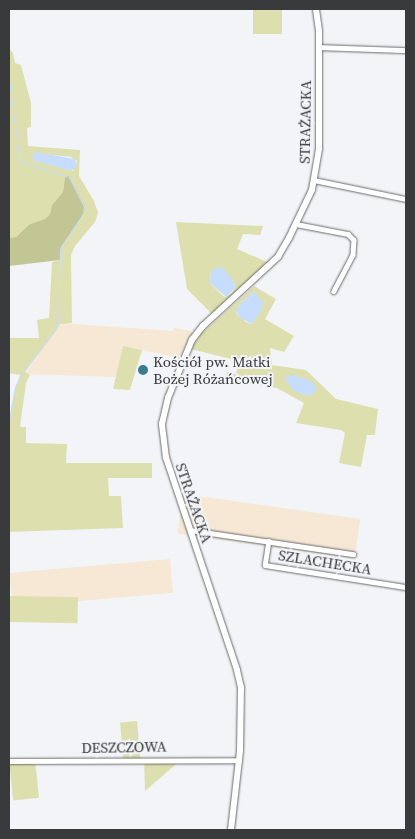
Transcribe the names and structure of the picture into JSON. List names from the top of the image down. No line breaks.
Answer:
{"streets":{"street":["STRAŻACKA","SZLACHECKA","DESZCZOWA"]},"crossings":[["STRAŻACKA","DESZCZOWA"]],"places":["Kościół pw. Matki Bożej Różańcowej"]}
